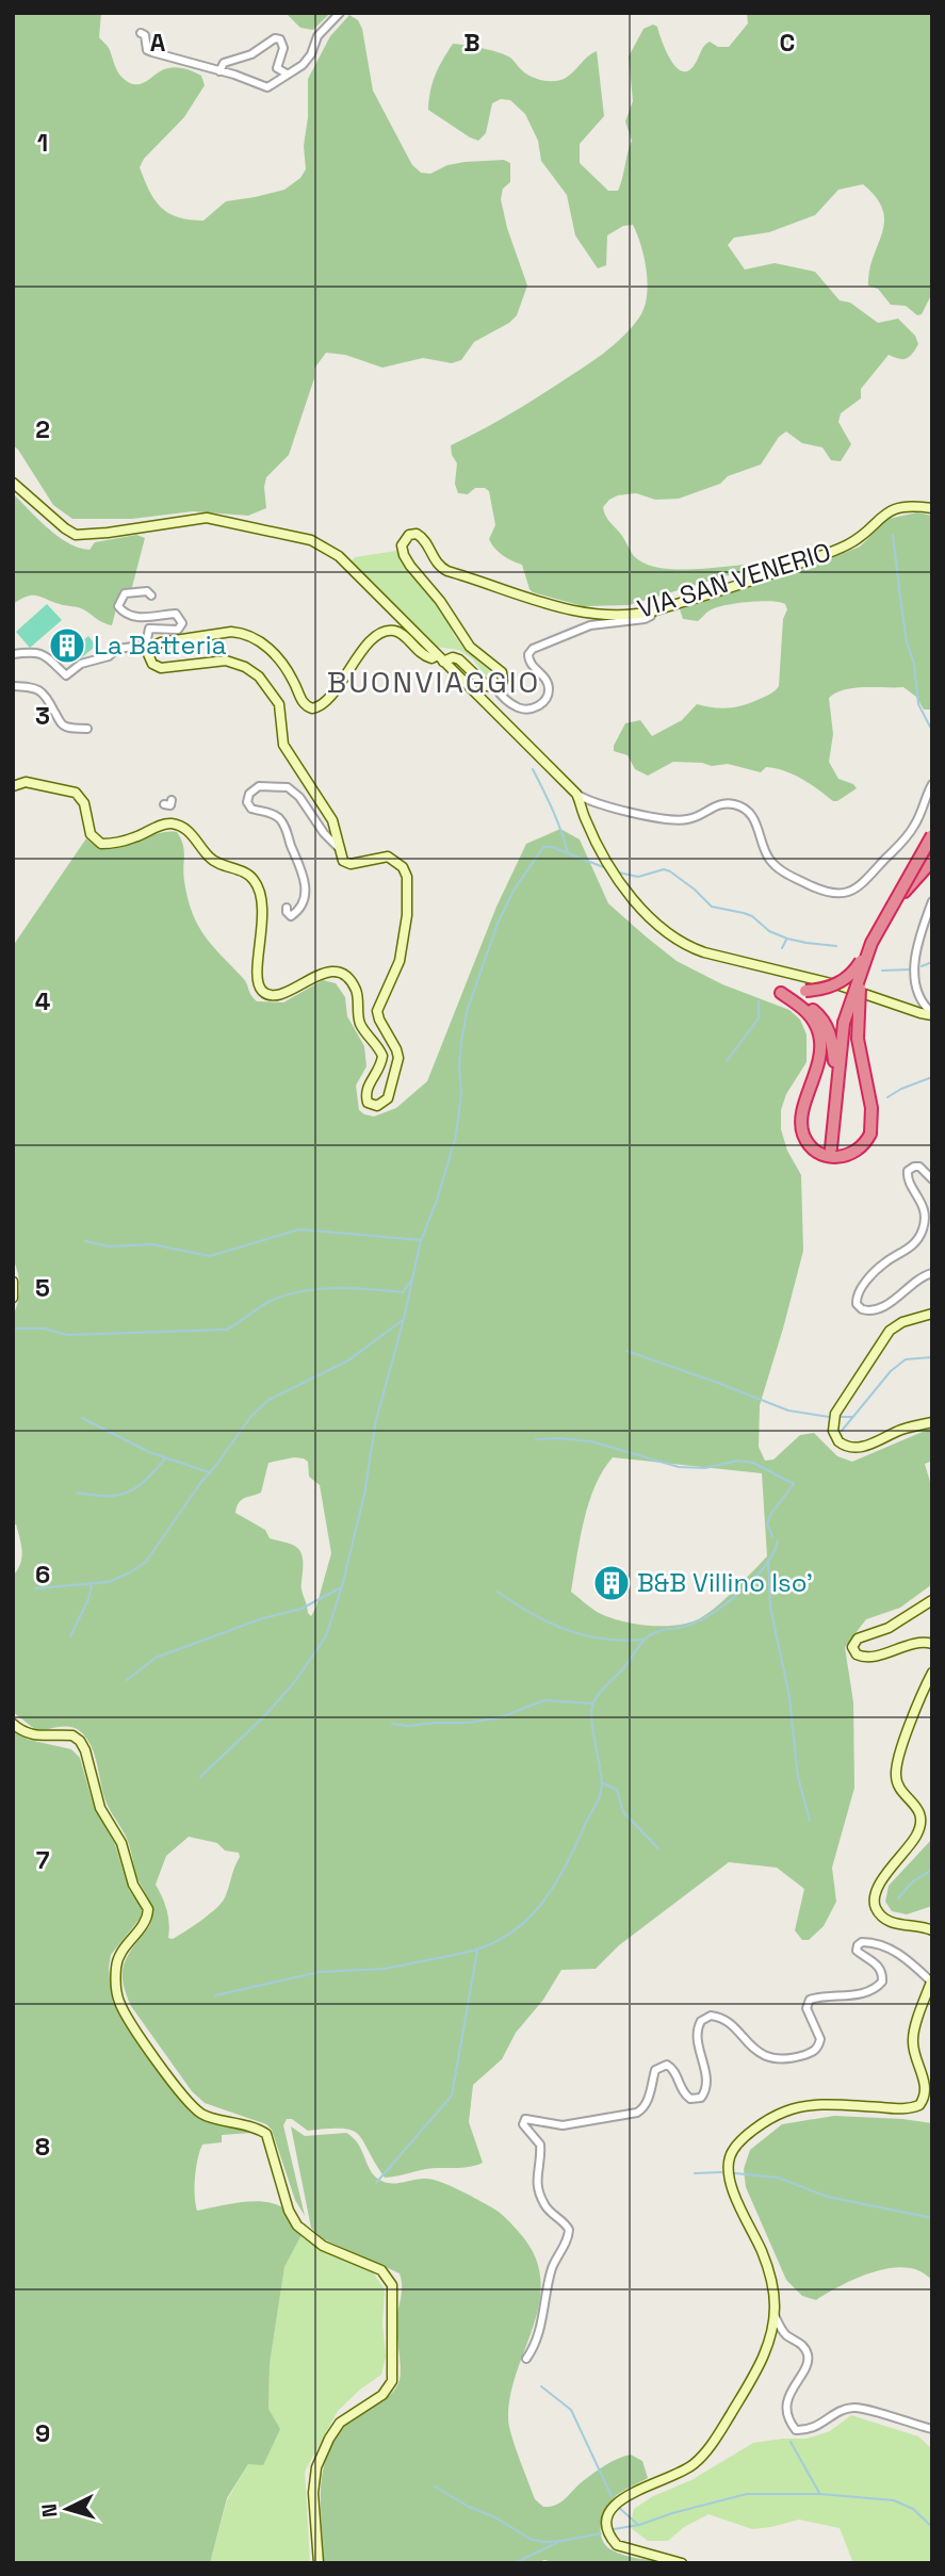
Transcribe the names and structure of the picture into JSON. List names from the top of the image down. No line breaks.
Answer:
{"streets":{"street":["VIA SAN VENERIO"]},"districts":["BUONVIAGGIO"],"places":{"building":["La Batteria","B&B Villino Iso'"]},"north":"left","grid":{"columns":["A","B","C"],"rows":["1","2","3","4","5","6","7","8","9"]}}
